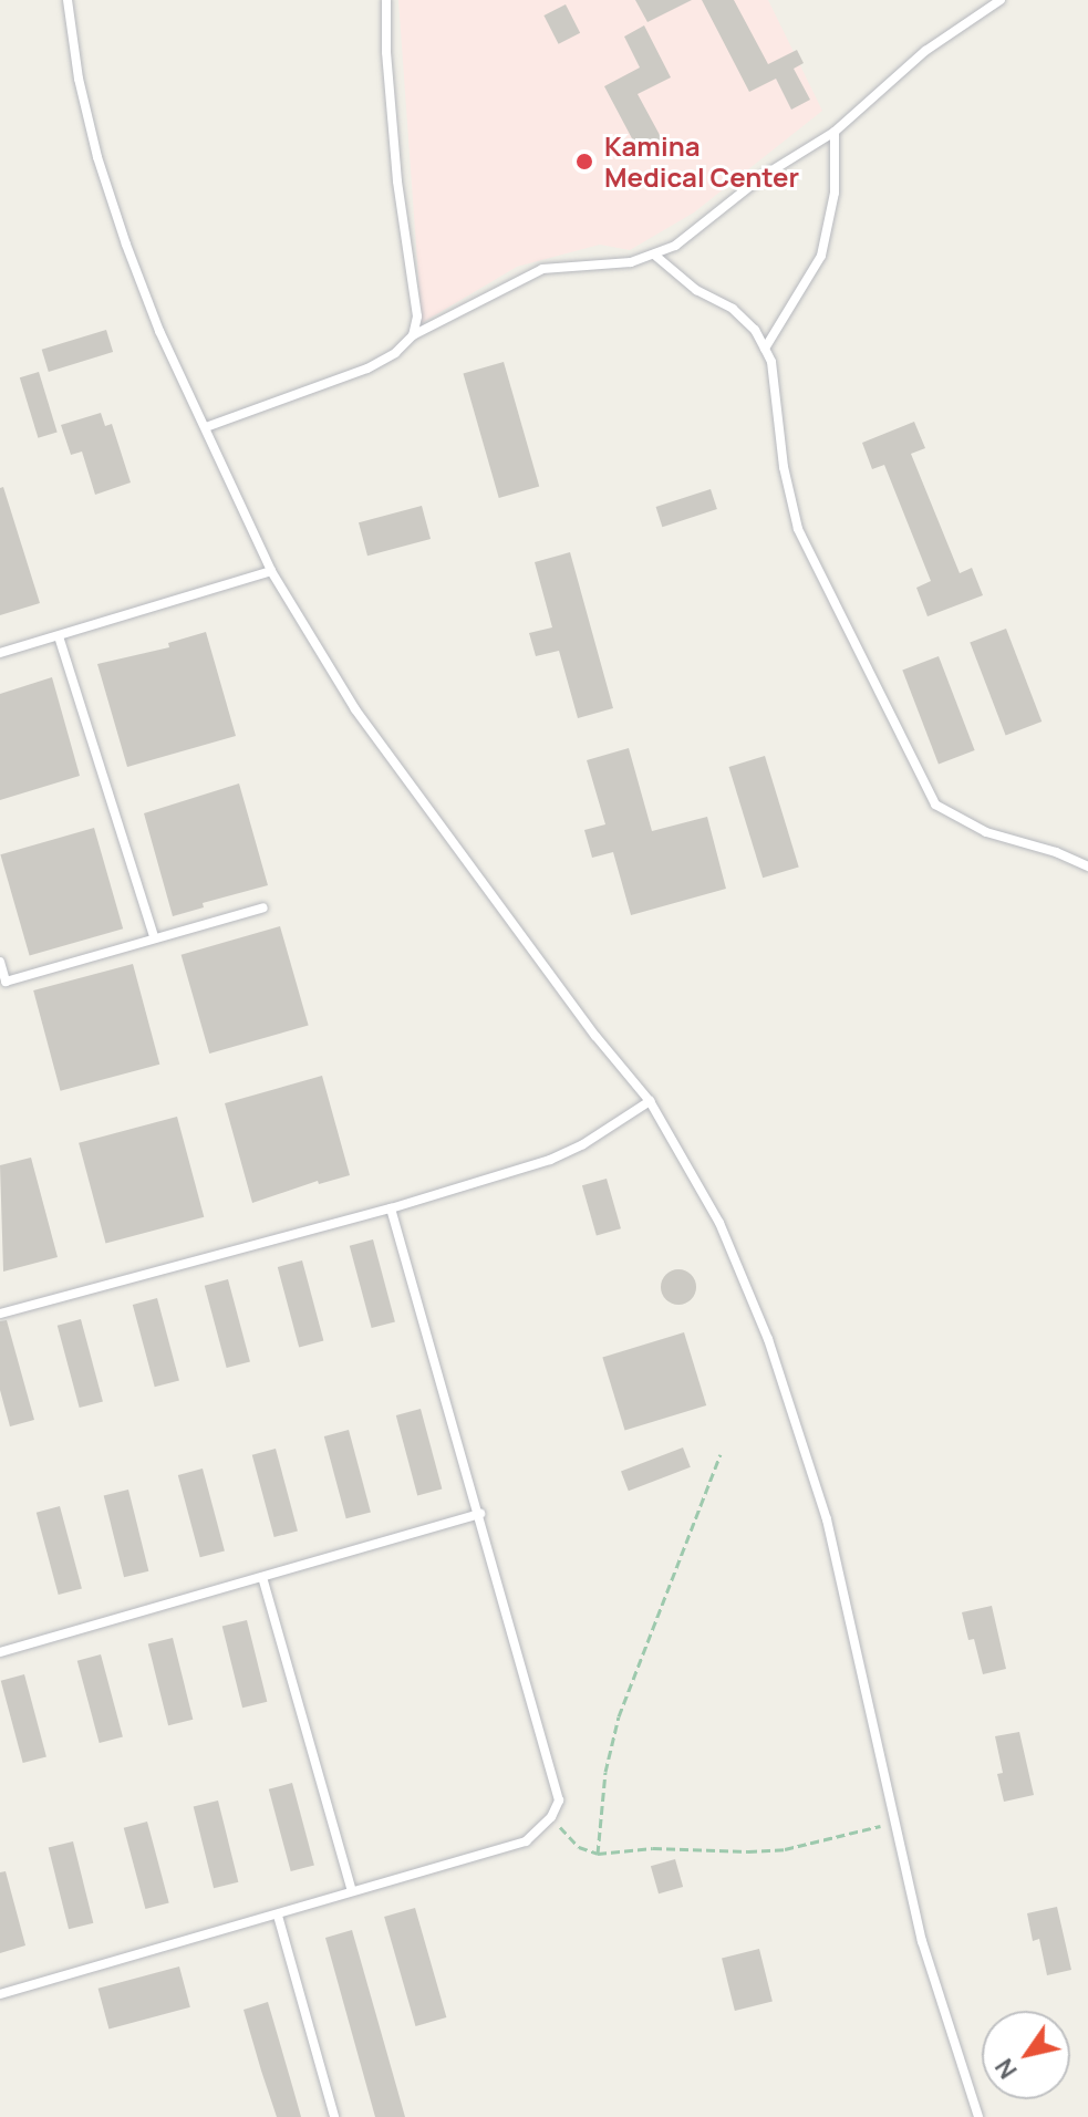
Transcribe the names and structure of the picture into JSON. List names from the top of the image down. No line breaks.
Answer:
{"places":["Kamina Medical Center"],"north":"bottom left"}
